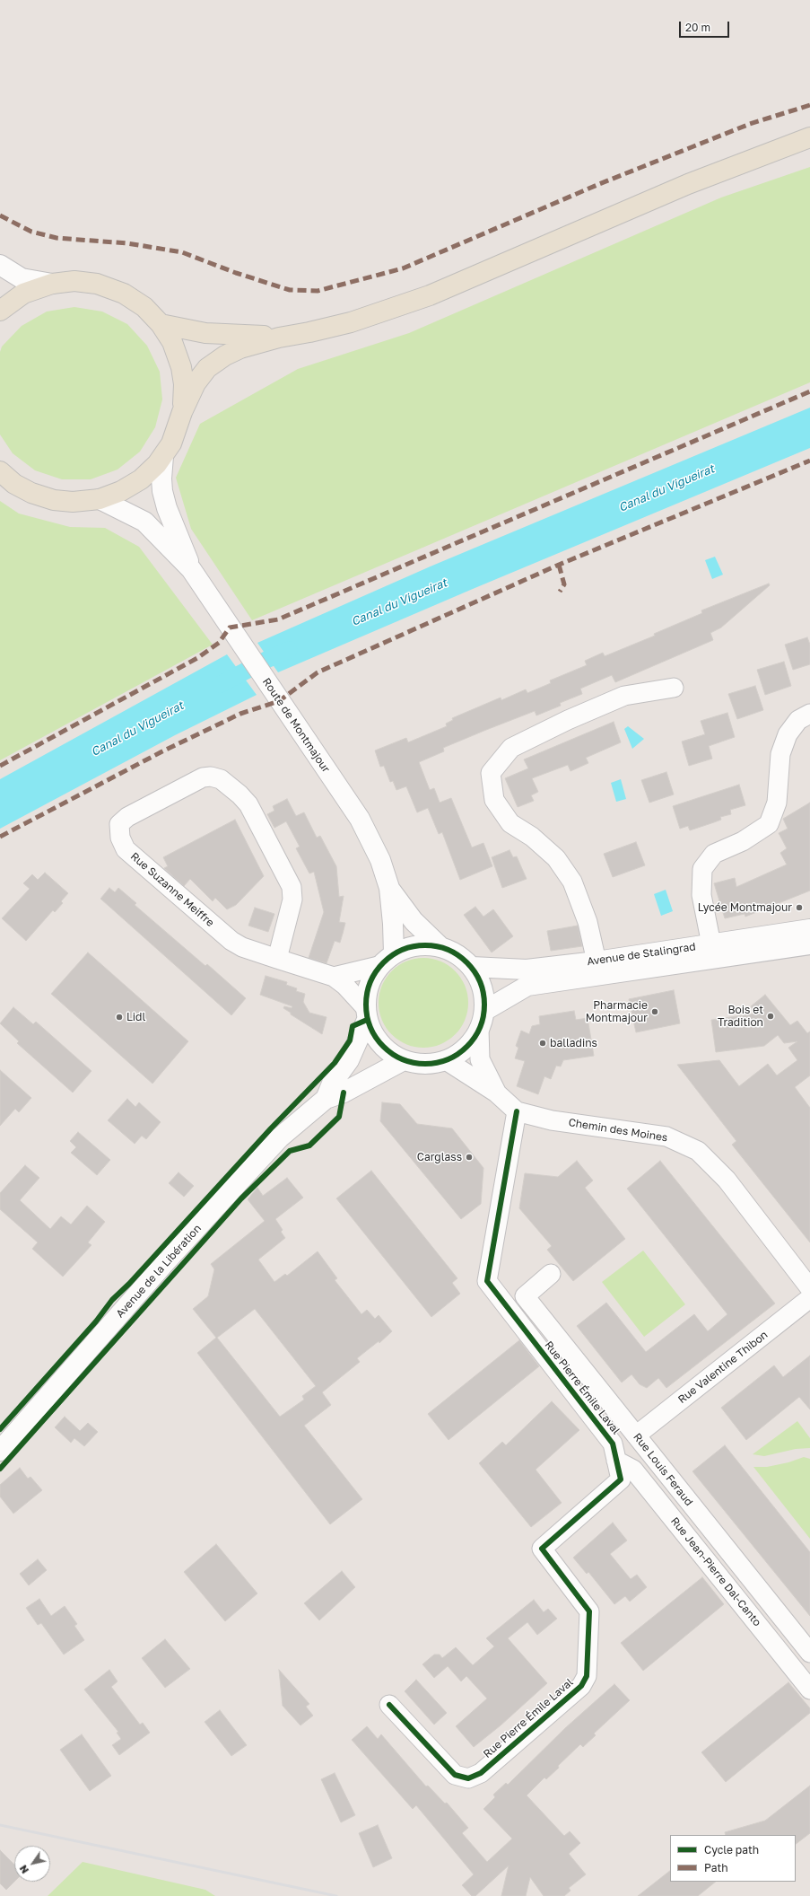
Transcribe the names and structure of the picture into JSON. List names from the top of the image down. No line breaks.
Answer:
{"streets":{"main road":["Route de Montmajour","Avenue de Stalingrad","Avenue de la Libération"],"street":["Rue Suzanne Meiffre","Chemin des Moines","Rue Valentine Thibon","Rue Pierre Émile Laval","Rue Louis Feraud","Rue Jean-Pierre Dal-Canto"]},"crossings":[["Route de Montmajour","Rue Suzanne Meiffre"],["Route de Montmajour","Avenue de Stalingrad"],["Route de Montmajour","Chemin des Moines"],["Route de Montmajour","Avenue de la Libération"],["Rue Suzanne Meiffre","Avenue de Stalingrad"],["Rue Suzanne Meiffre","Chemin des Moines"],["Rue Suzanne Meiffre","Avenue de la Libération"],["Avenue de Stalingrad","Chemin des Moines"],["Avenue de Stalingrad","Avenue de la Libération"],["Chemin des Moines","Avenue de la Libération"],["Chemin des Moines","Rue Pierre Émile Laval"],["Rue Valentine Thibon","Rue Louis Feraud"],["Rue Pierre Émile Laval","Rue Jean-Pierre Dal-Canto"]],"water":["Canal du Vigueirat"],"places":["Lycée Montmajour","Pharmacie Montmajour","Bois et Tradition","Lidl","balladins","Carglass"],"legend":["Cycle path","Path"],"scale_bar":"20 m","north":"bottom left"}
